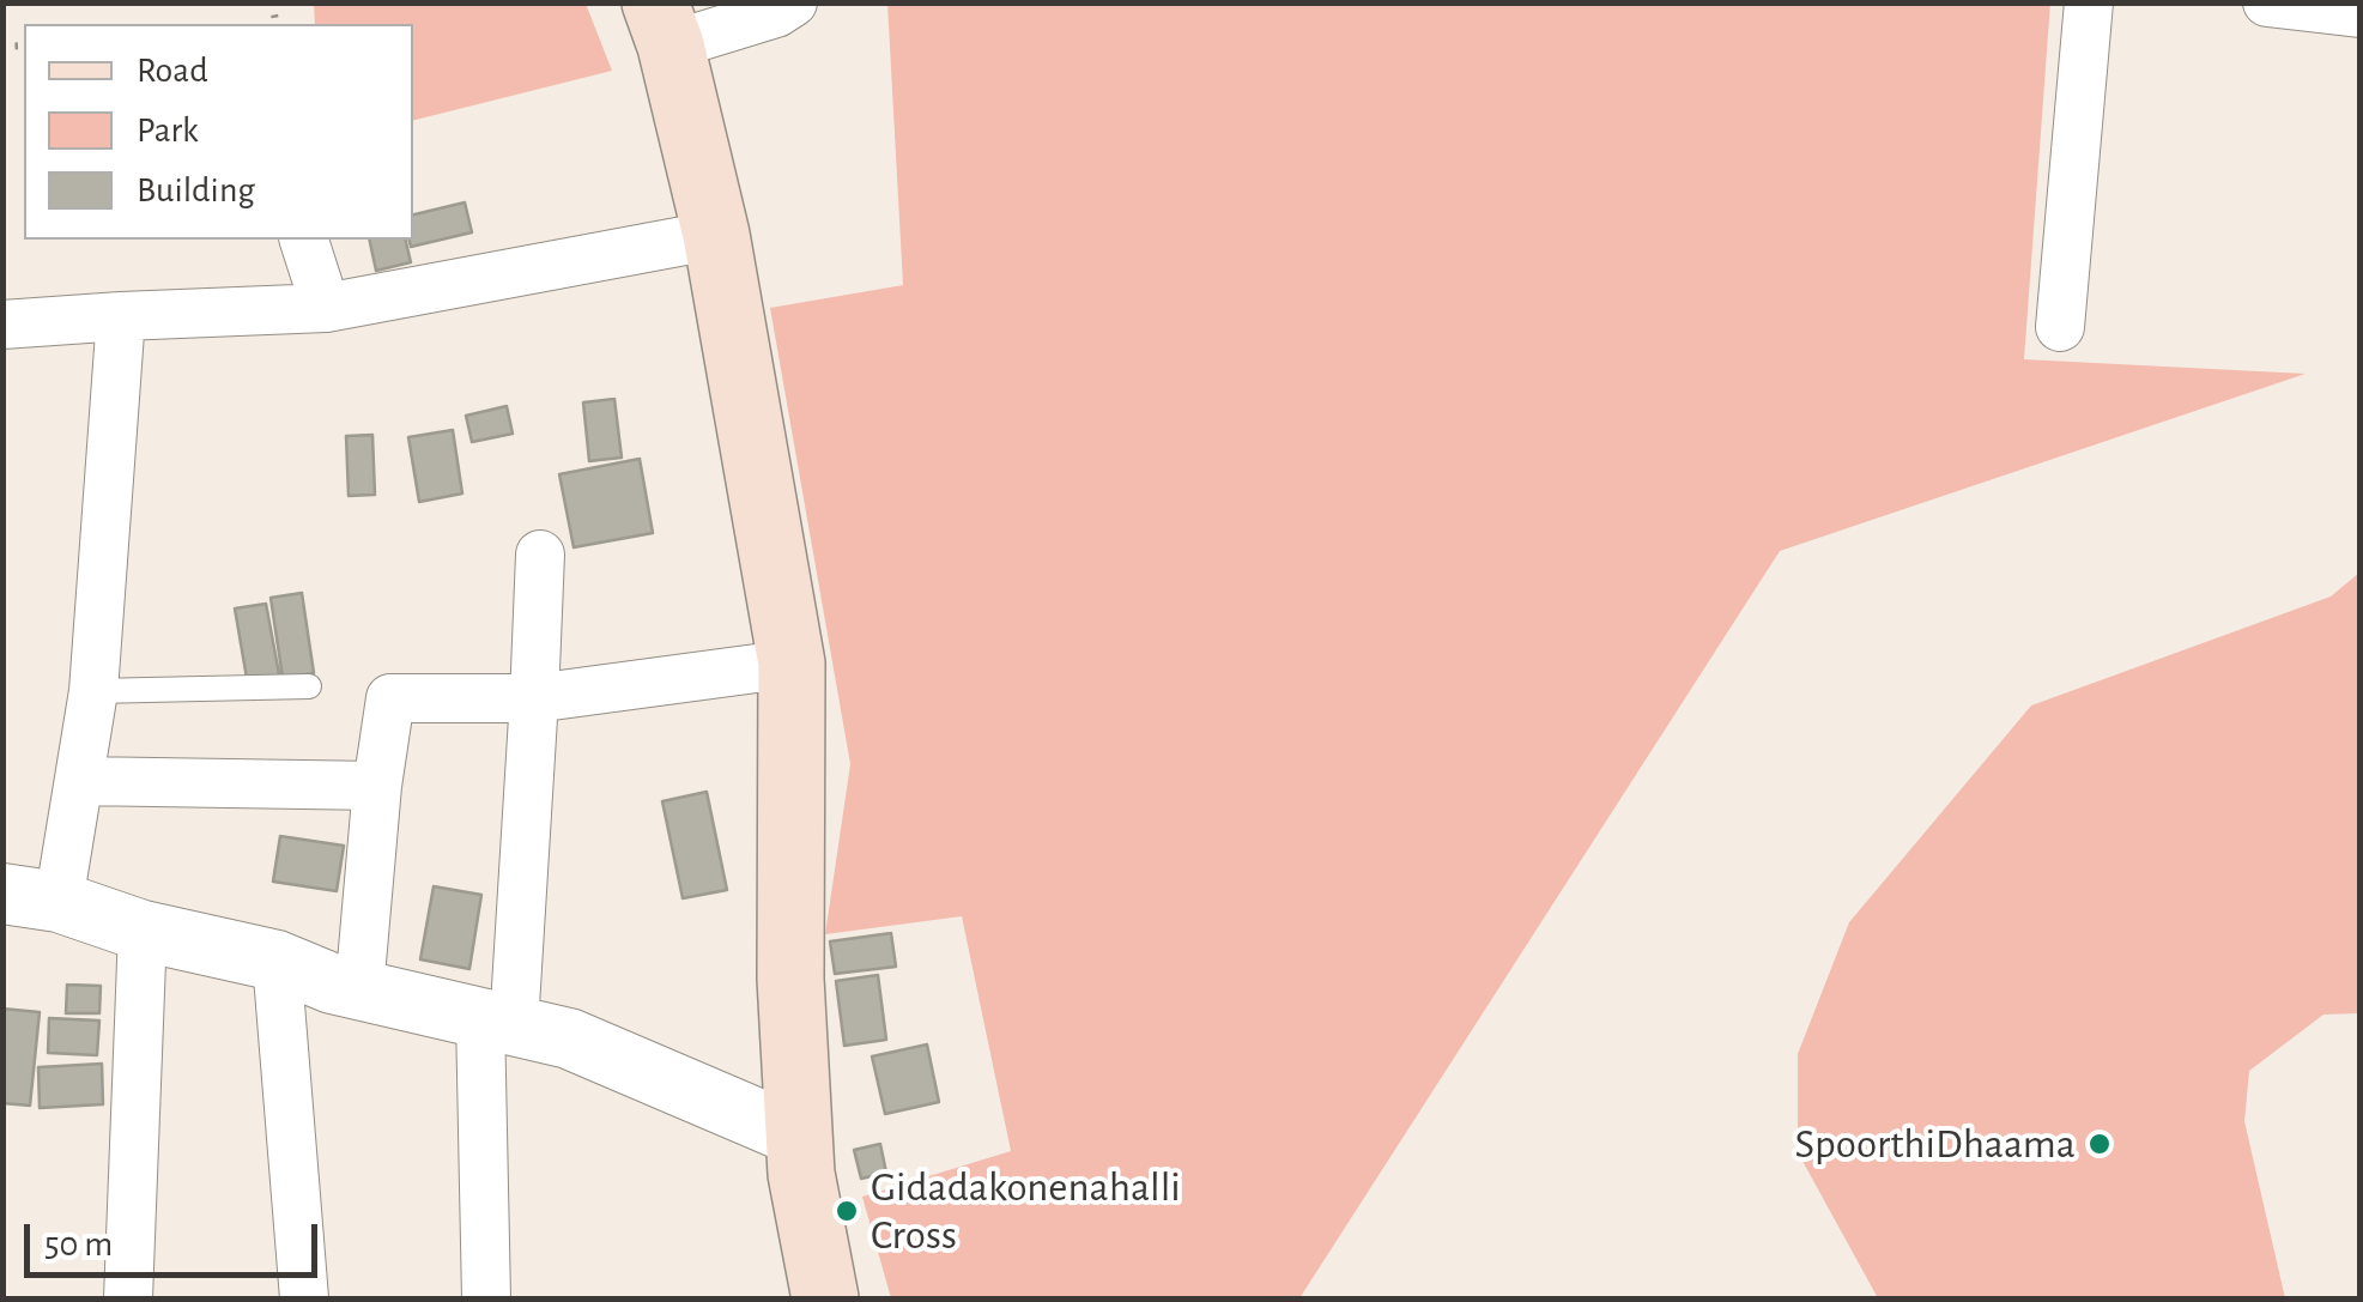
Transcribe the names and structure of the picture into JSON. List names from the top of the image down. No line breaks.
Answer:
{"places":["SpoorthiDhaama","Gidadakonenahalli Cross"],"legend":["Road","Park","Building"],"scale_bar":"50 m"}
